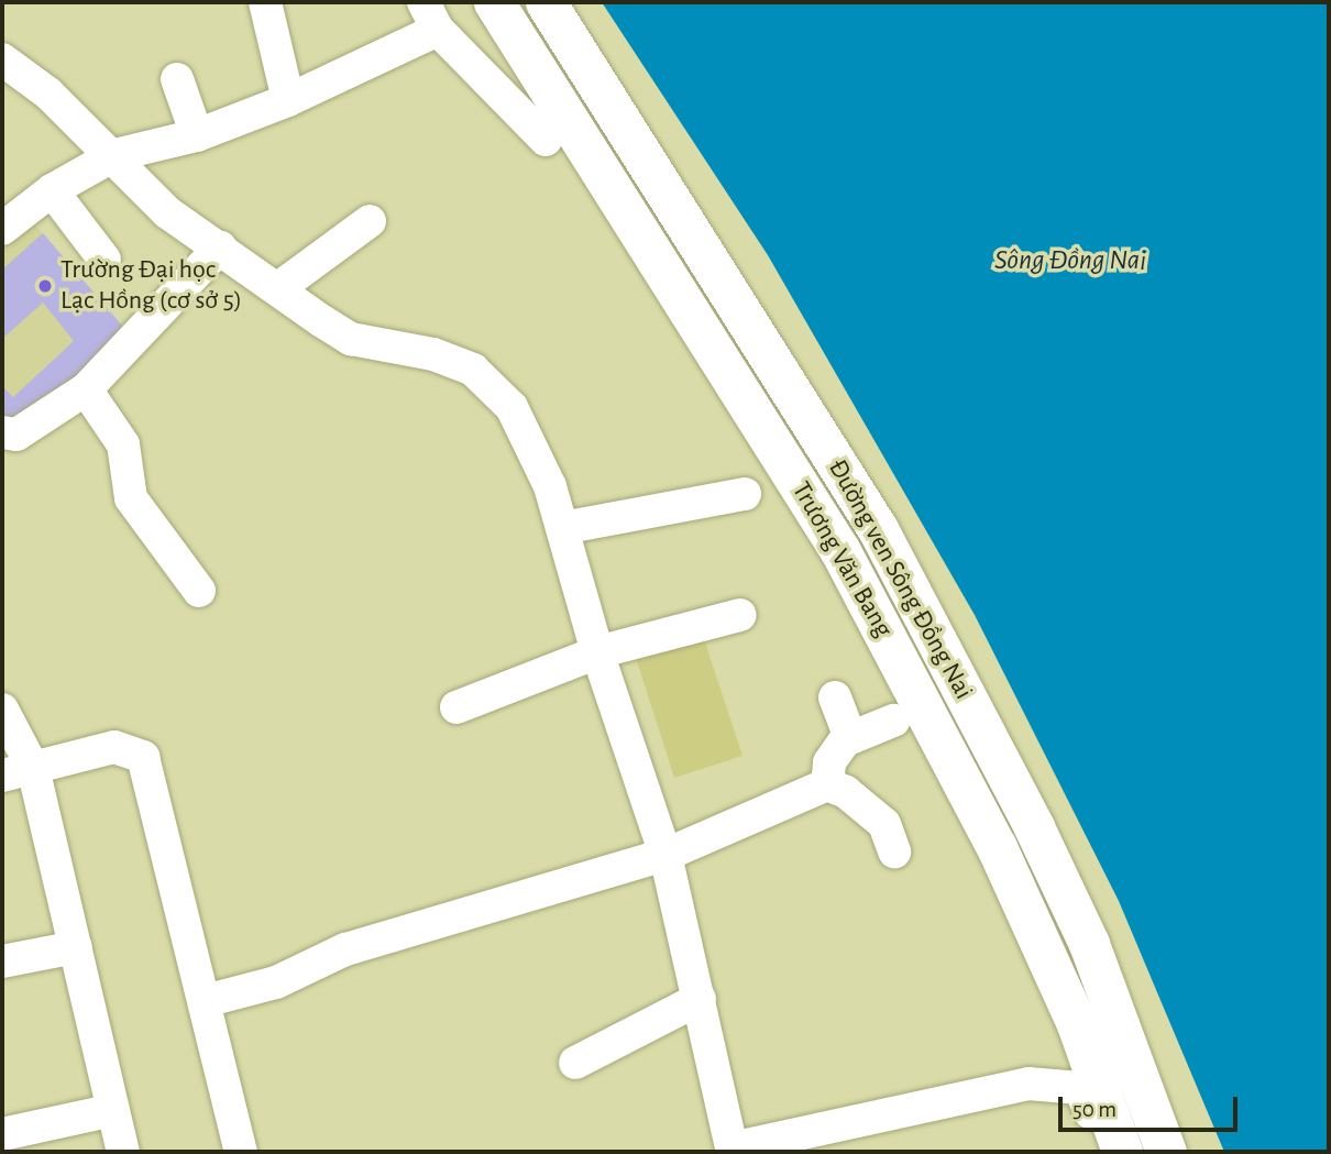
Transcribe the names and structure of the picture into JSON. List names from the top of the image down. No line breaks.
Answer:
{"streets":{"main road":["Trương Văn Bang","Đường ven Sông Đồng Nai"]},"water":["Sông Đồng Nai"],"places":["Trường Đại học Lạc Hồng (cơ sở 5)"],"scale_bar":"50 m"}
